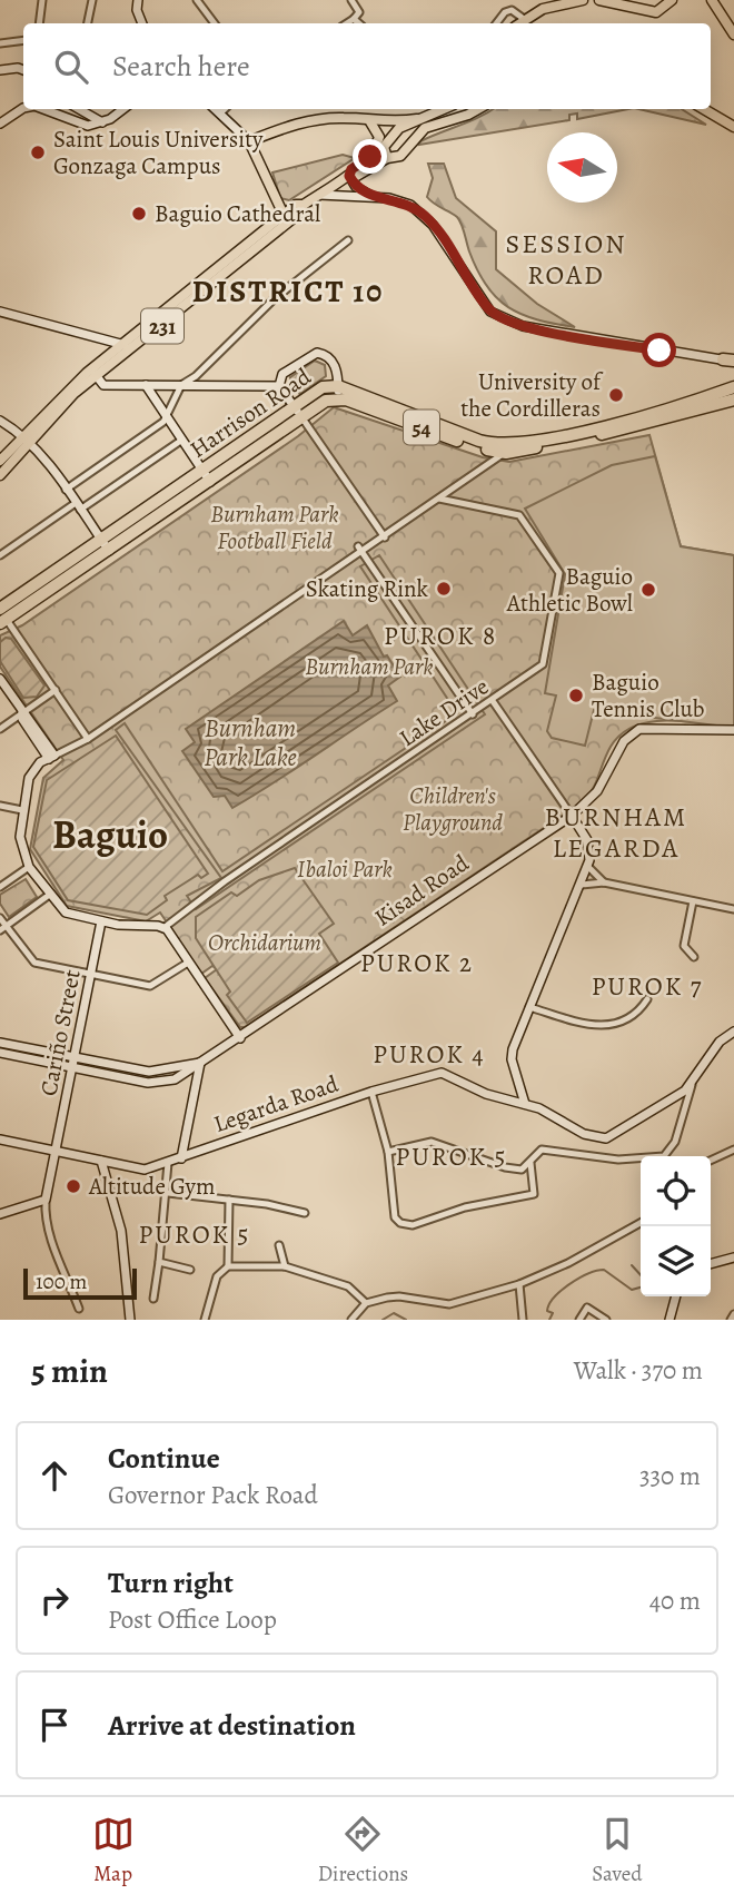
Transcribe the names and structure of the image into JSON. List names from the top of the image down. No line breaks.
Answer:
{"streets":{"highway":["Harrison Road","54"],"main road":["231"],"street":["Lake Drive","Kisad Road","Cariño Street","Legarda Road"]},"crossings":[["Cariño Street","Legarda Road"]],"districts":["SESSION ROAD","DISTRICT 10","PUROK 8","BURNHAM LEGARDA","Baguio","PUROK 2","PUROK 7","PUROK 4","PUROK 5","PUROK 5"],"water":["Burnham Park Lake"],"parks":["Burnham Park Football Field","Burnham Park","Children's Playground","Ibaloi Park","Orchidarium"],"places":["Saint Louis University Gonzaga Campus","Baguio Cathedral","University of the Cordilleras","Skating Rink","Baguio Athletic Bowl","Baguio Tennis Club","Altitude Gym"],"scale_bar":"100 m","north":"left","page":{"search":"Search here","scale":"100 m","heading":["5 min","Walk · 370 m"],"list":[["Continue","Governor Pack Road","330 m"],["Turn right","Post Office Loop","40 m"],"Arrive at destination"],"nav":["Map","Directions","Saved"]}}
